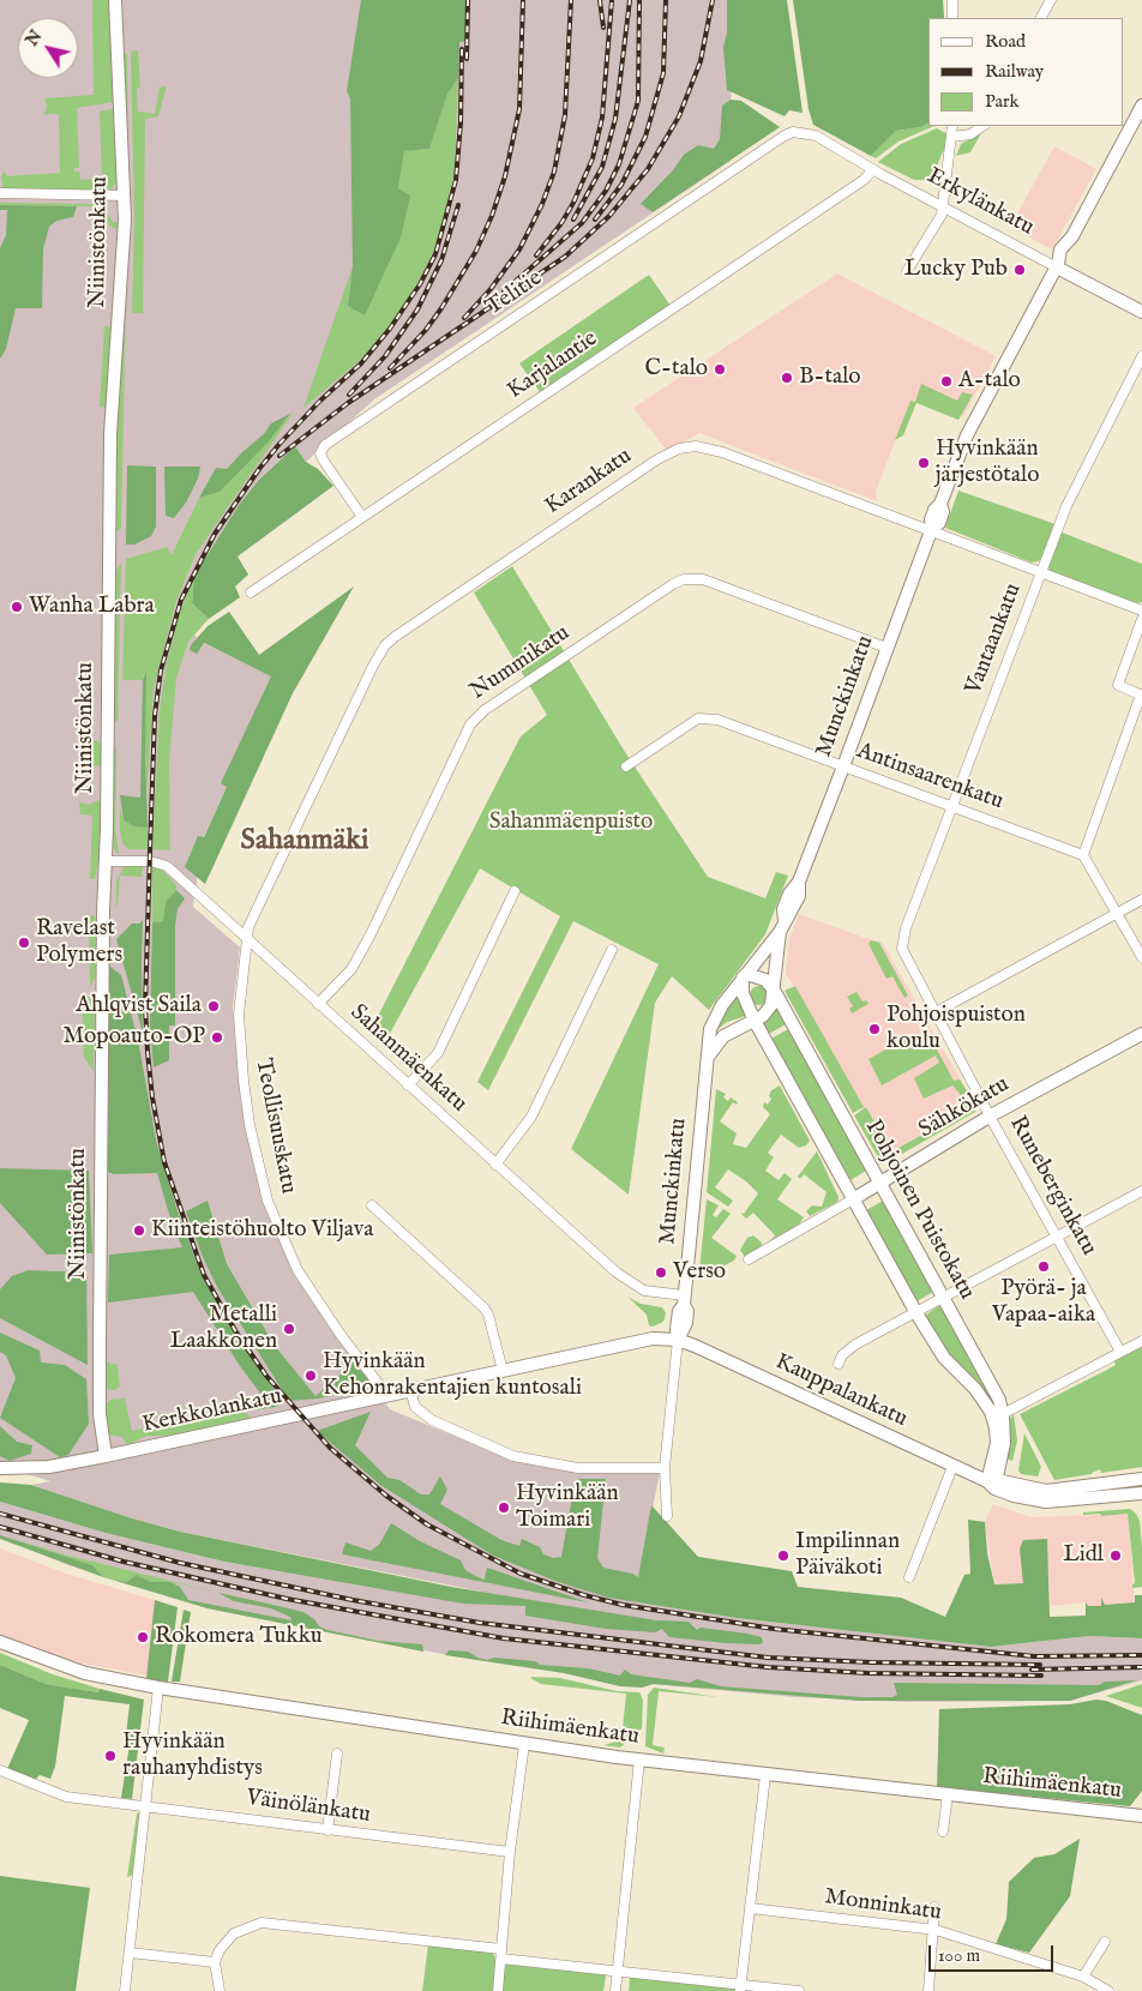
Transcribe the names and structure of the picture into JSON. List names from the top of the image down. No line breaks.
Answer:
{"streets":{"street":["Erkylänkatu","Niinistönkatu","Telitie","Karjalantie","Karankatu","Vantaankatu","Nummikatu","Munckinkatu","Antinsaarenkatu","Sahanmäenkatu","Sähkökatu","Teollisuuskatu","Runeberginkatu","Pohjoinen Puistokatu","Kauppalankatu","Kerkkolankatu","Riihimäenkatu","Väinölänkatu","Monninkatu"]},"crossings":[["Erkylänkatu","Telitie"],["Erkylänkatu","Karjalantie"],["Erkylänkatu","Munckinkatu"],["Niinistönkatu","Sahanmäenkatu"],["Niinistönkatu","Kerkkolankatu"],["Telitie","Karjalantie"],["Karankatu","Vantaankatu"],["Karankatu","Munckinkatu"],["Karankatu","Sahanmäenkatu"],["Karankatu","Teollisuuskatu"],["Vantaankatu","Antinsaarenkatu"],["Vantaankatu","Runeberginkatu"],["Nummikatu","Munckinkatu"],["Nummikatu","Sahanmäenkatu"],["Munckinkatu","Antinsaarenkatu"],["Munckinkatu","Sahanmäenkatu"],["Munckinkatu","Pohjoinen Puistokatu"],["Munckinkatu","Kauppalankatu"],["Munckinkatu","Kerkkolankatu"],["Sahanmäenkatu","Teollisuuskatu"],["Sähkökatu","Runeberginkatu"],["Sähkökatu","Pohjoinen Puistokatu"],["Teollisuuskatu","Kerkkolankatu"],["Pohjoinen Puistokatu","Kauppalankatu"],["Kauppalankatu","Kerkkolankatu"]],"districts":["Sahanmäki"],"parks":["Sahanmäenpuisto"],"places":["Lucky Pub","C-talo","B-talo","A-talo","Hyvinkään järjestötalo","Wanha Labra","Ravelast Polymers","Ahlqvist Saila","Pohjoispuiston koulu","Mopoauto-OP","Kiinteistöhuolto Viljava","Pyörä- ja Vapaa-aika","Verso","Metalli Laakkonen","Hyvinkään Kehonrakentajien kuntosali","Hyvinkään Toimari","Impilinnan Päiväkoti","Lidl","Rokomera Tukku","Hyvinkään rauhanyhdistys"],"legend":["Road","Railway","Park"],"scale_bar":"100 m","north":"top left"}
